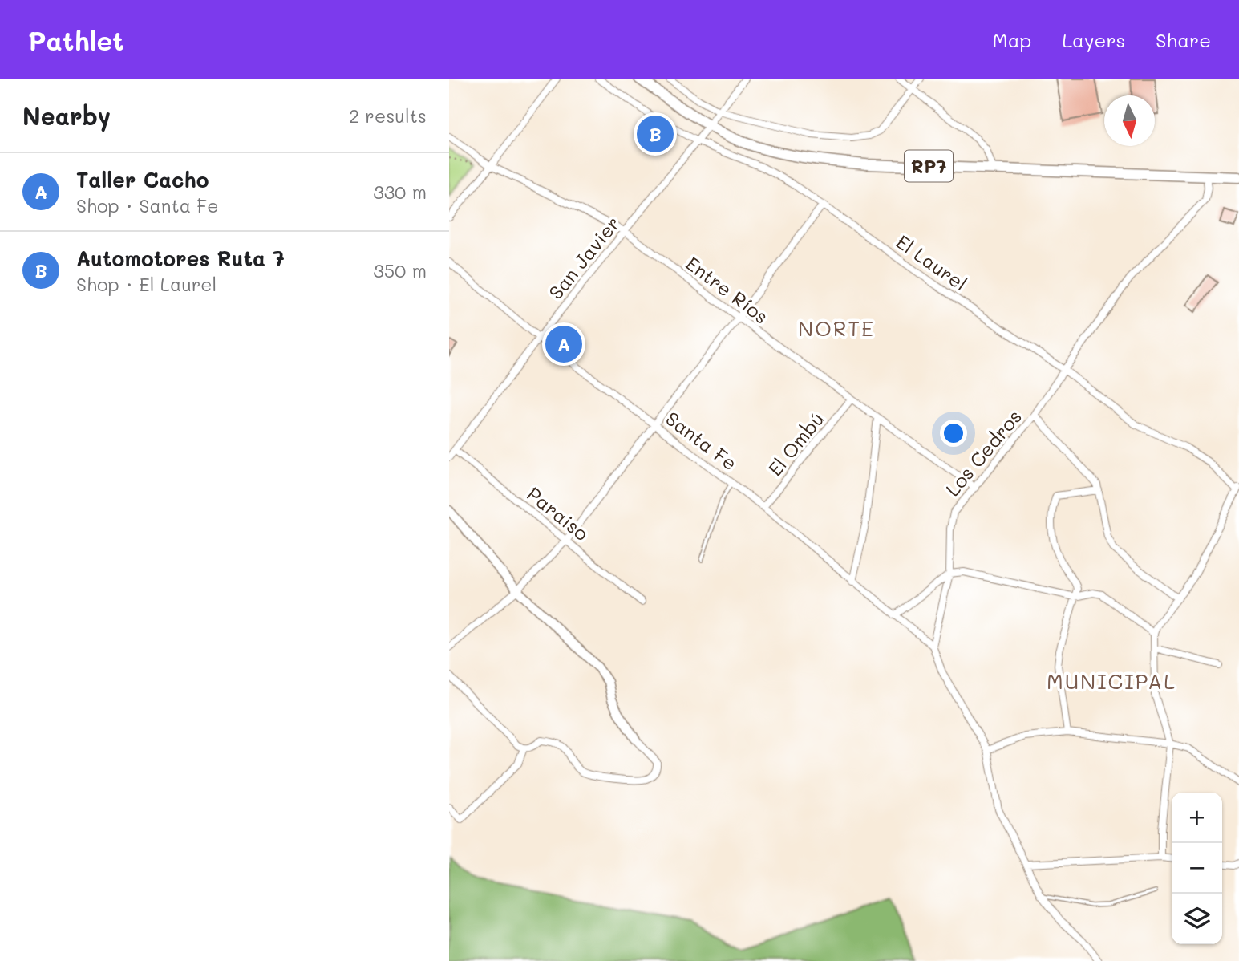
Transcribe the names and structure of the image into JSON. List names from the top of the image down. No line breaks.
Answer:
{"streets":{"main road":["RP7"],"street":["San Javier","El Laurel","Entre Ríos","Santa Fe","El Ombú","Los Cedros","Paraiso"]},"crossings":[["RP7","San Javier"],["RP7","Los Cedros"],["San Javier","El Laurel"],["San Javier","Entre Ríos"],["San Javier","Santa Fe"],["San Javier","Paraiso"],["El Laurel","Los Cedros"],["Entre Ríos","El Ombú"],["Entre Ríos","Los Cedros"],["Santa Fe","El Ombú"],["Santa Fe","Los Cedros"]],"districts":["NORTE","MUNICIPAL"],"north":"bottom","page":{"header":"Pathlet","nav":["Map","Layers","Share"],"heading":["Nearby","2 results"],"pins":["B","A"],"list":[{"mark":"A","name":"Taller Cacho","note":"Shop · Santa Fe","value":"330 m"},{"mark":"B","name":"Automotores Ruta 7","note":"Shop · El Laurel","value":"350 m"}],"map_buttons":["+","−"]}}
